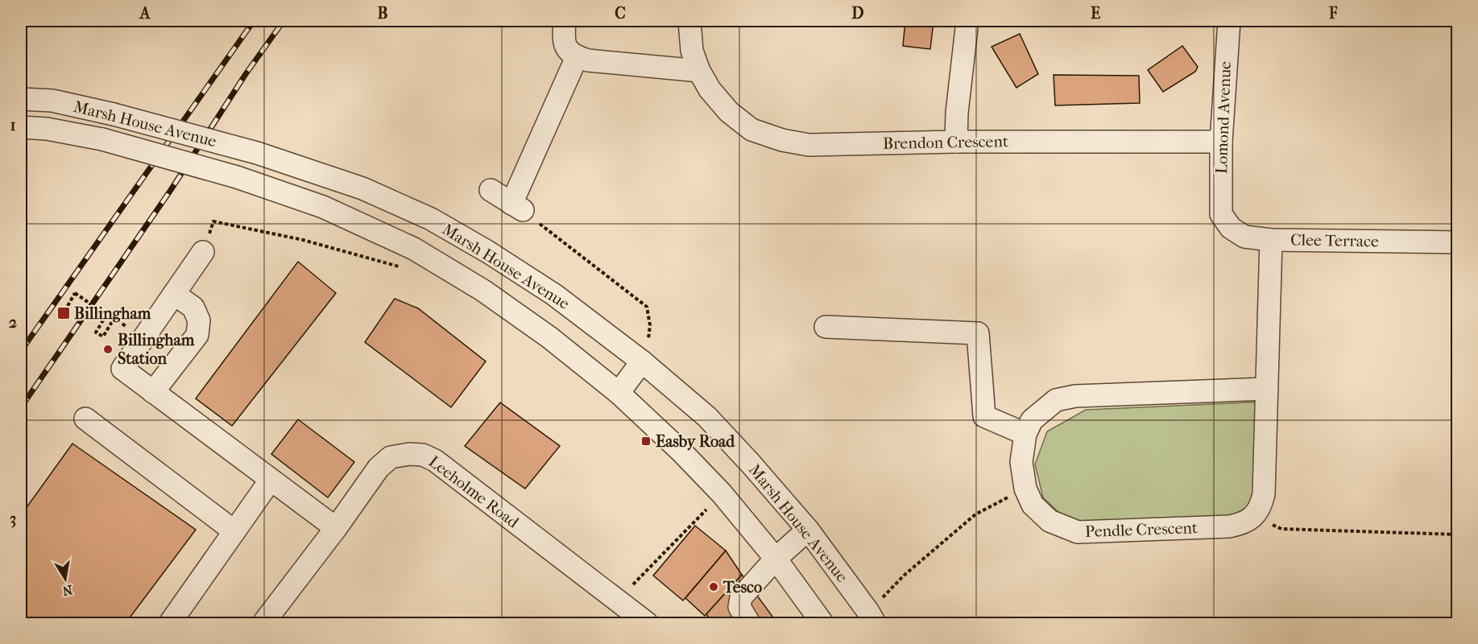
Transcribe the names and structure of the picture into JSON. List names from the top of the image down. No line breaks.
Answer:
{"streets":{"street":["Lomond Avenue","Marsh House Avenue","Brendon Crescent","Clee Terrace","Leeholme Road","Pendle Crescent"]},"crossings":[["Lomond Avenue","Brendon Crescent"],["Lomond Avenue","Clee Terrace"]],"places":{"transit":["Billingham","Easby Road"],"other":["Billingham Station","Tesco"]},"north":"bottom","grid":{"columns":["A","B","C","D","E","F"],"rows":["1","2","3"]}}
